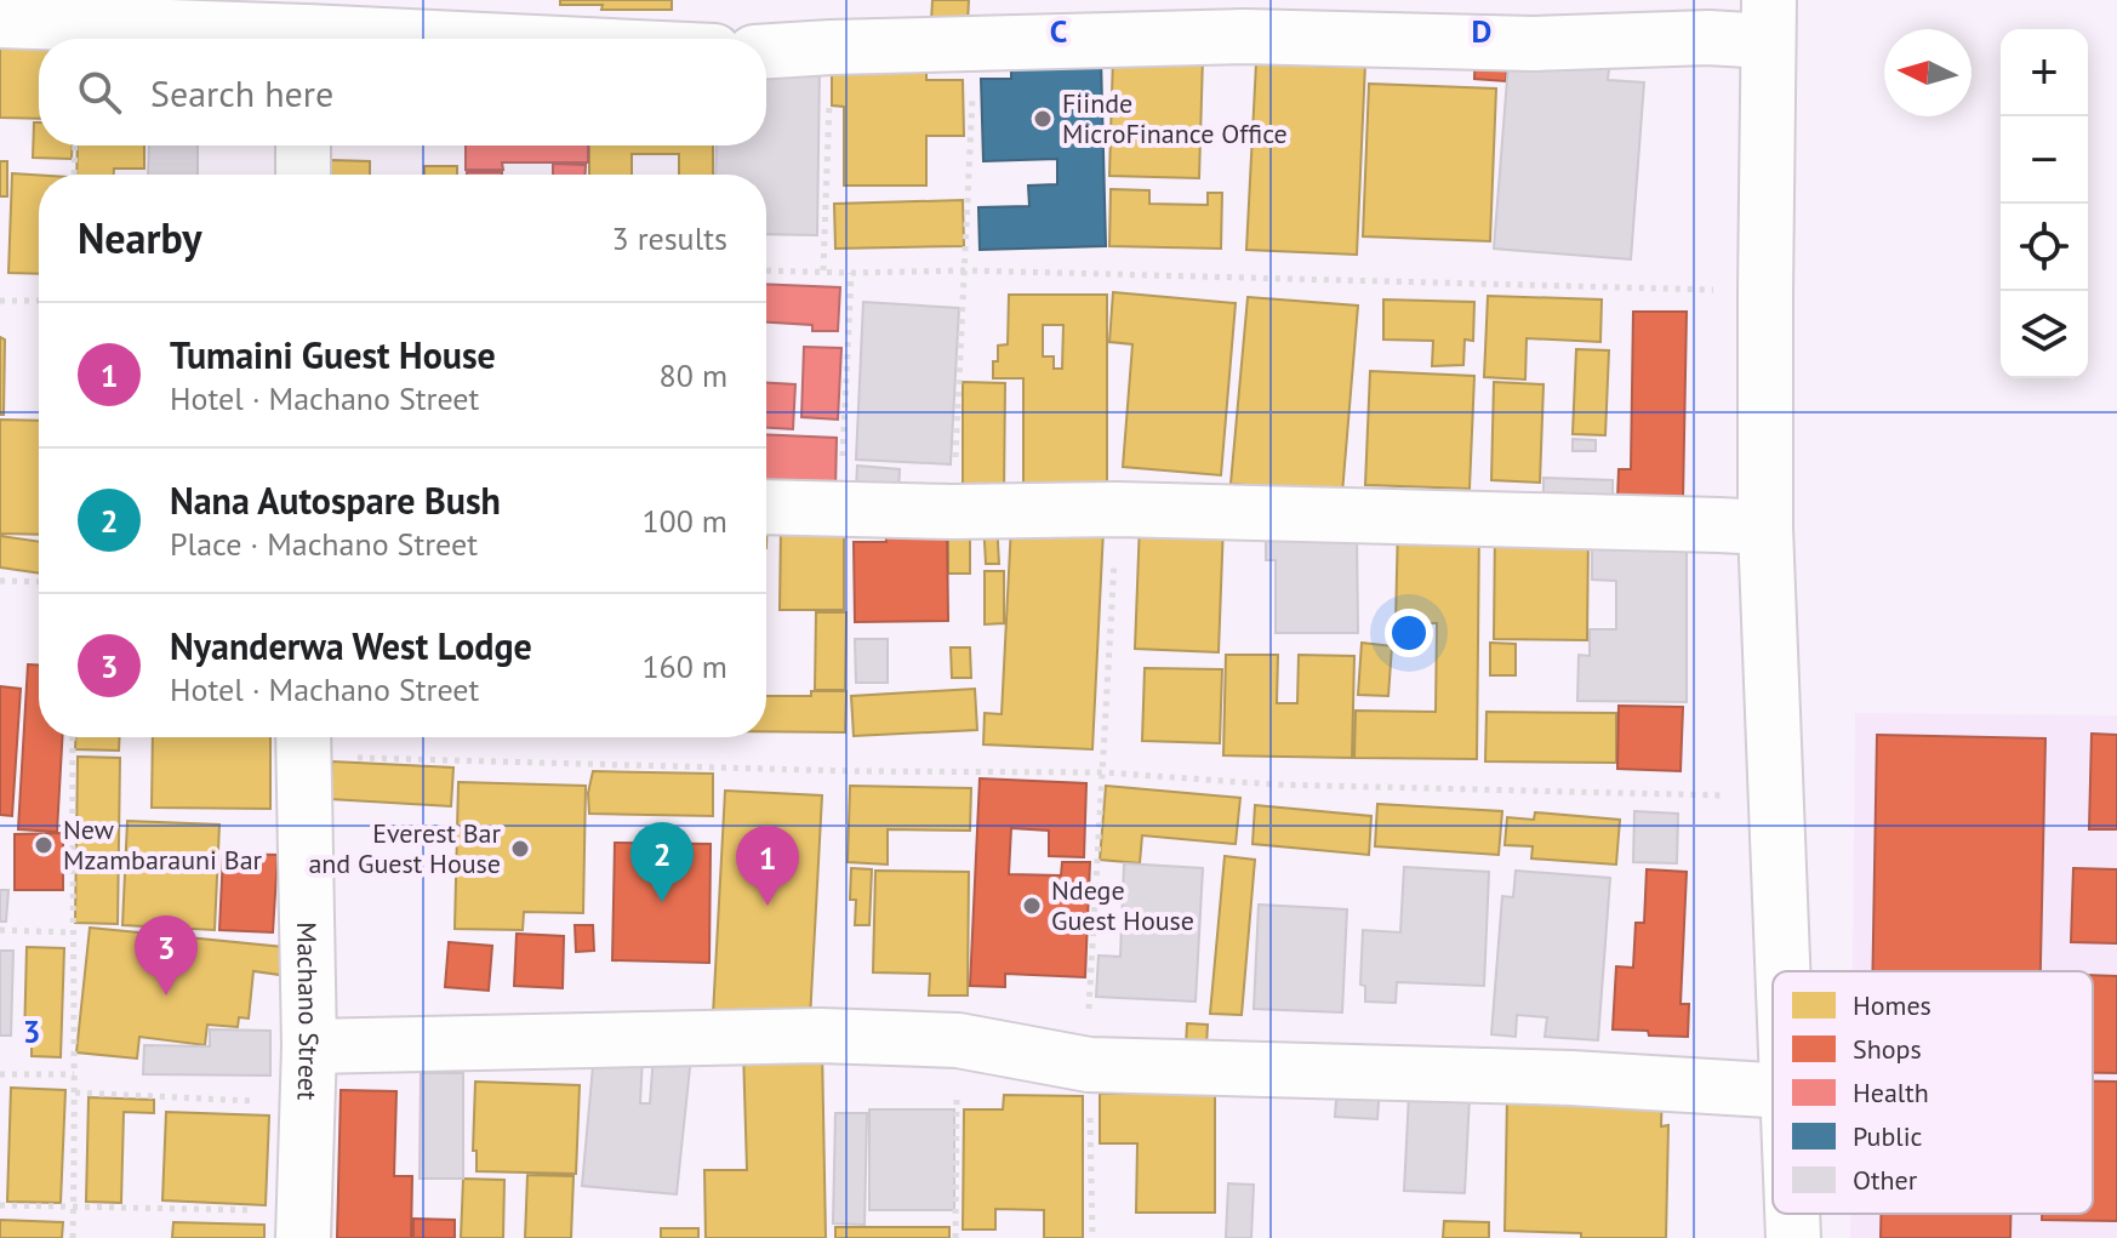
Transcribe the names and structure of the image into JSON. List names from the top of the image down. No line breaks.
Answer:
{"streets":{"street":["Machano Street"]},"places":["Fiinde MicroFinance Office","New Mzambarauni Bar","Everest Bar and Guest House","Ndege Guest House"],"legend":["Homes","Shops","Health","Public","Other"],"north":"left","page":{"map_buttons":["+","−"],"search":"Search here","heading":["Nearby","3 results"],"list":[{"mark":"1","name":"Tumaini Guest House","note":"Hotel · Machano Street","value":"80 m"},{"mark":"2","name":"Nana Autospare Bush","note":"Place · Machano Street","value":"100 m"},{"mark":"3","name":"Nyanderwa West Lodge","note":"Hotel · Machano Street","value":"160 m"}],"pins":["2","1","3"]},"grid":{"columns":["C","D"],"rows":["3"]}}
